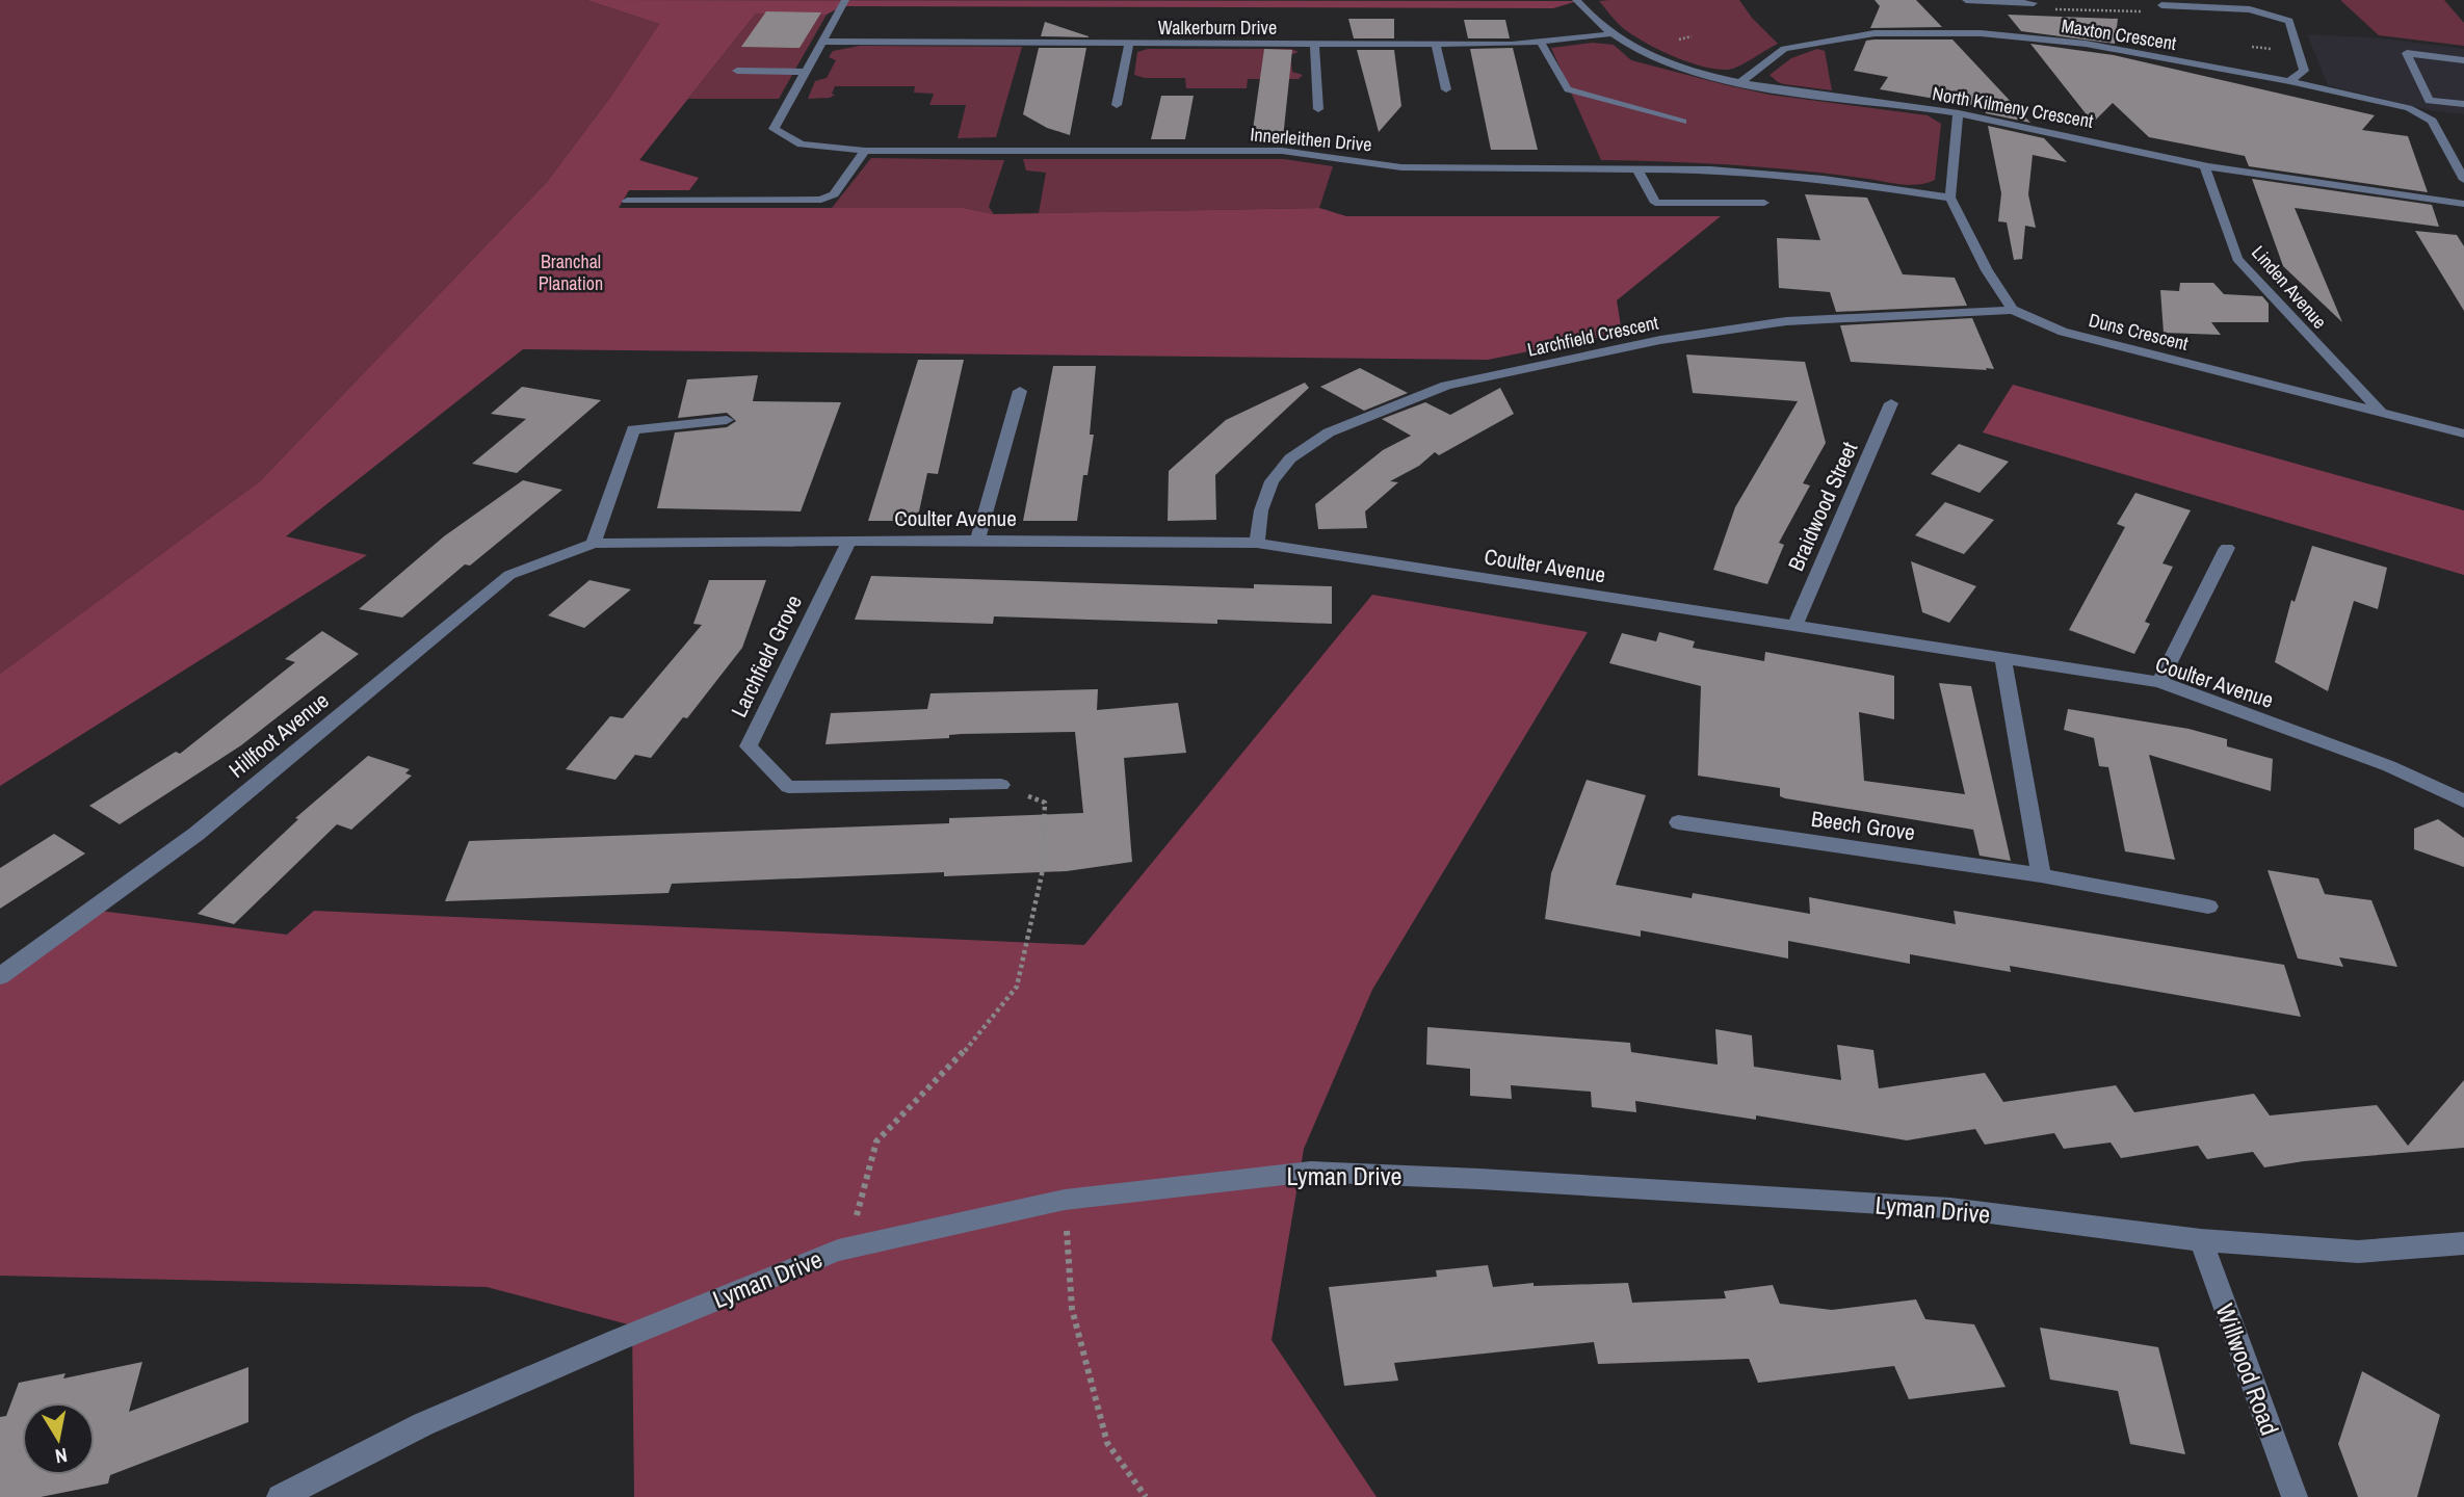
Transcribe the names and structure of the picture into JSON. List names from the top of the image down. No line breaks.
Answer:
{"streets":{"street":["Walkerburn Drive","Maxton Crescent","North Kilmeny Crescent","Innerleithen Drive","Linden Avenue","Duns Crescent","Larchfield Crescent","Braidwood Street","Coulter Avenue","Larchfield Grove","Hillfoot Avenue","Beech Grove","Lyman Drive","Willwood Road"]},"crossings":[["Walkerburn Drive","North Kilmeny Crescent"],["Walkerburn Drive","Innerleithen Drive"],["Maxton Crescent","North Kilmeny Crescent"],["North Kilmeny Crescent","Linden Avenue"],["Linden Avenue","Duns Crescent"],["Duns Crescent","Larchfield Crescent"],["Larchfield Crescent","Coulter Avenue"],["Braidwood Street","Coulter Avenue"],["Coulter Avenue","Larchfield Grove"],["Coulter Avenue","Hillfoot Avenue"],["Lyman Drive","Willwood Road"]],"parks":["Branchal Planation"],"north":"bottom"}
